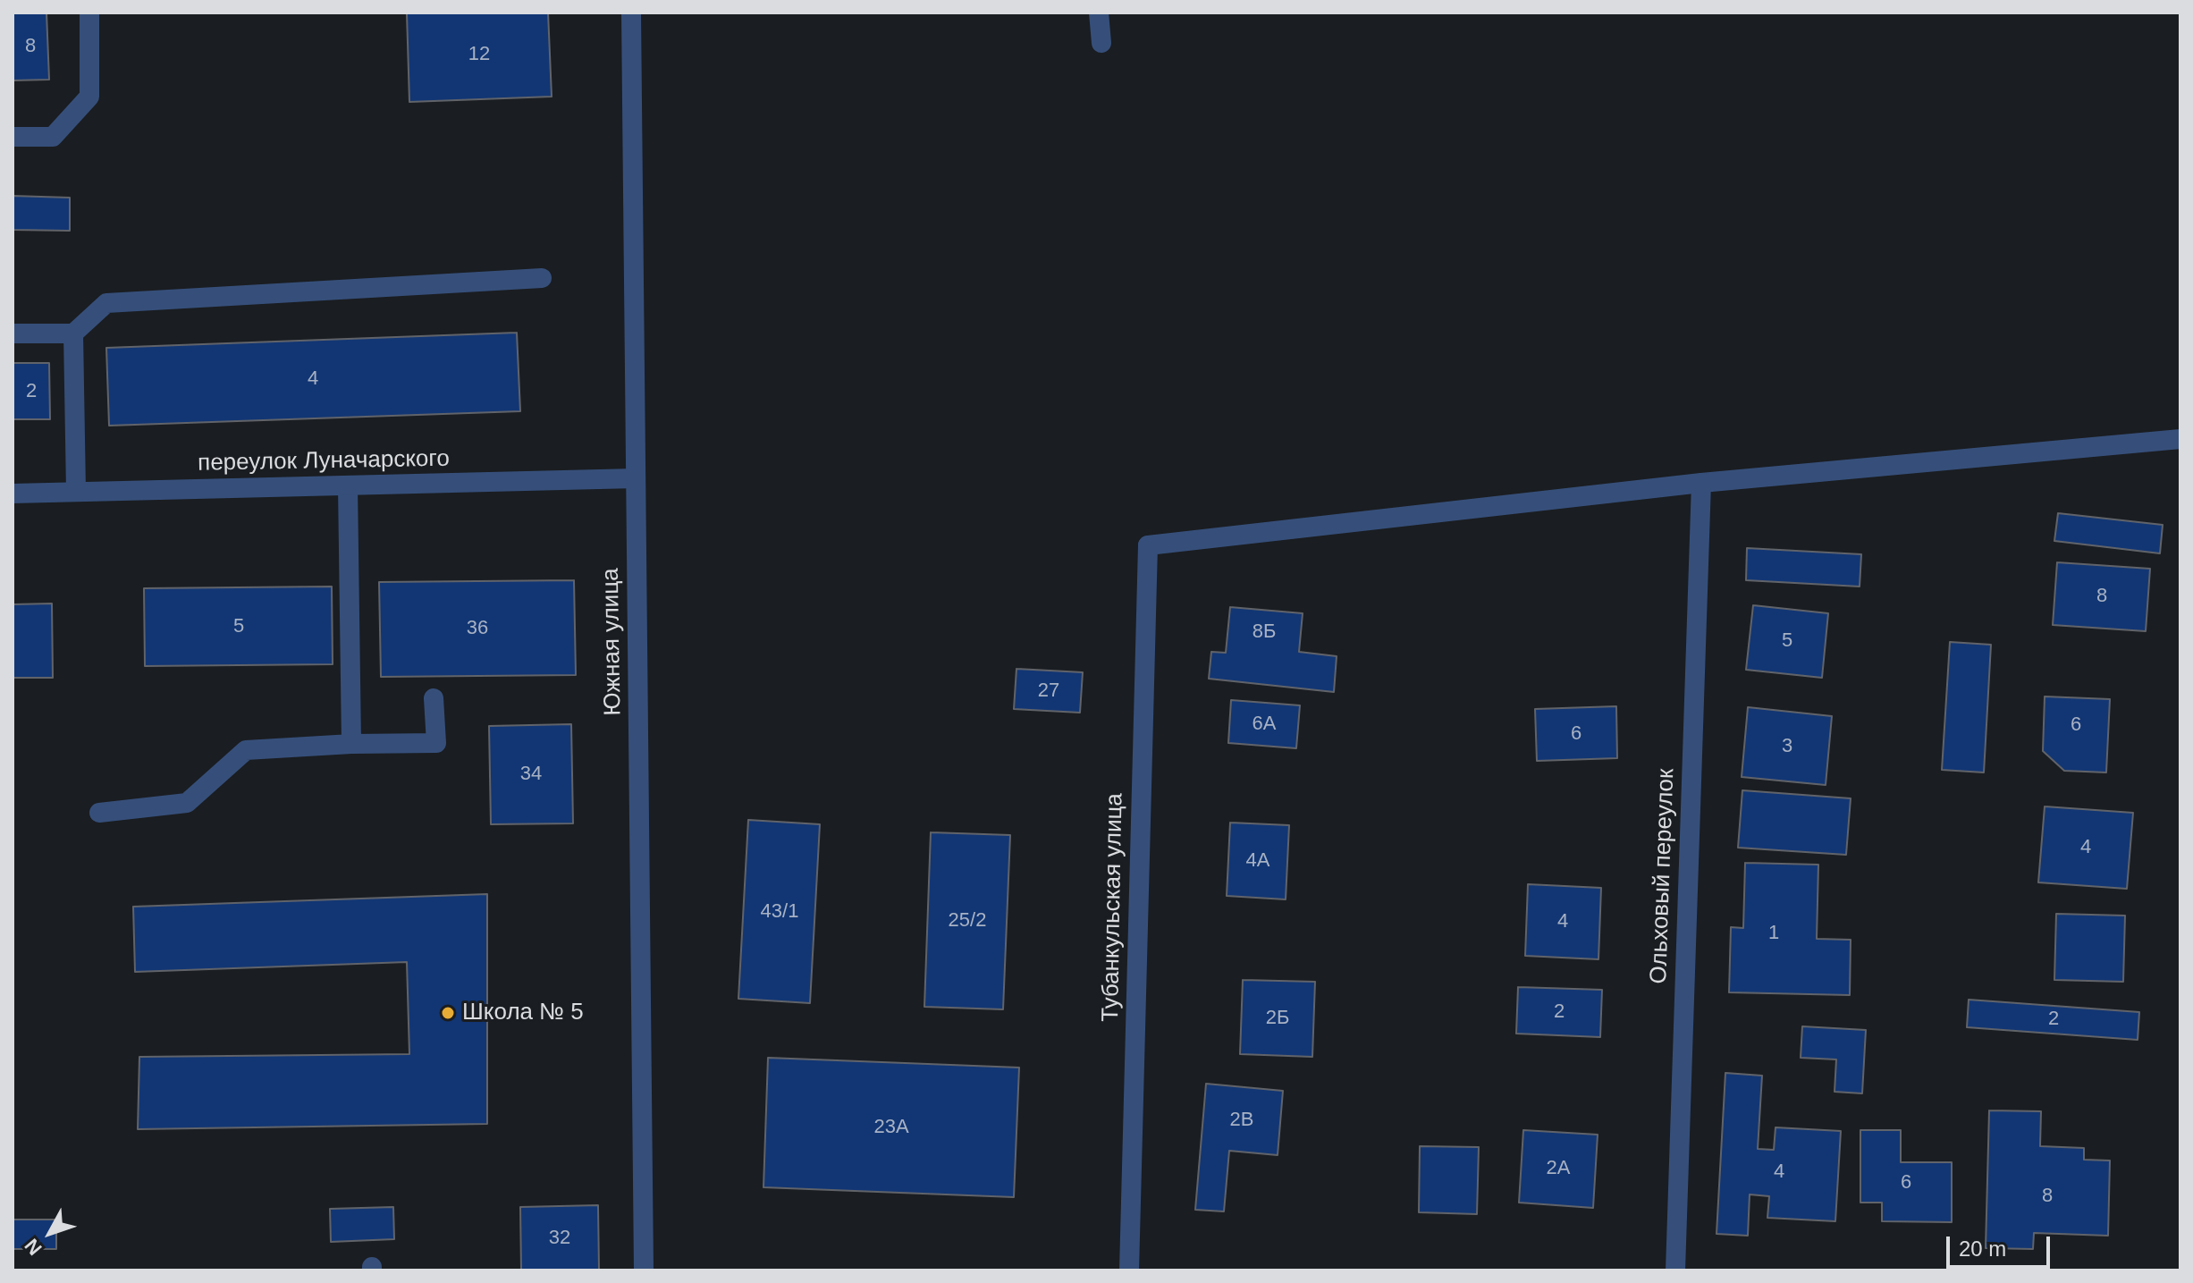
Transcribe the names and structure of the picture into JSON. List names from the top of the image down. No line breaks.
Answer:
{"streets":{"street":["переулок Луначарского","Южная улица","Ольховый переулок","Тубанкульская улица"]},"crossings":[["переулок Луначарского","Южная улица"],["Ольховый переулок","Тубанкульская улица"]],"places":["Школа № 5"],"house_numbers":["8","12","4","2","8","5","36","8Б","5","27","6А","6","6","3","34","4","4А","43/1","25/2","4","1","2","2Б","2","2В","23А","2А","4","6","8","32"],"scale_bar":"20 m","north":"bottom left"}
